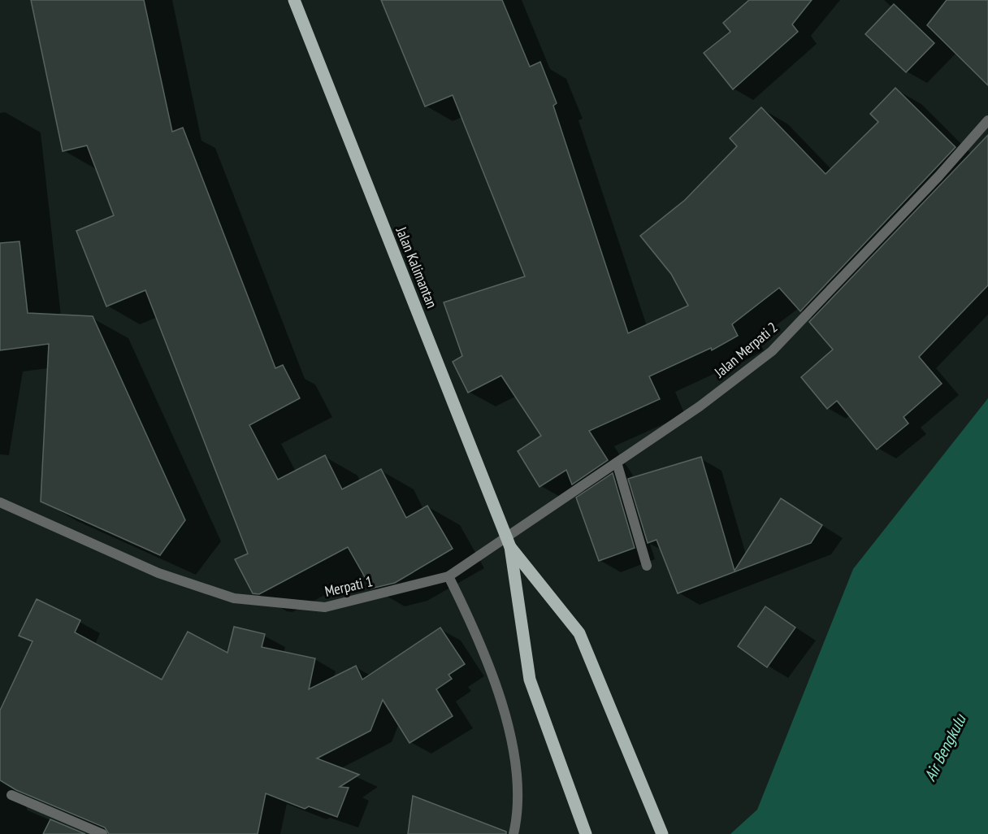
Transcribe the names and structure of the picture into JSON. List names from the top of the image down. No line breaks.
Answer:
{"streets":{"main road":["Jalan Kalimantan"],"street":["Jalan Merpati 2","Merpati 1"]},"crossings":[["Jalan Kalimantan","Jalan Merpati 2"],["Jalan Kalimantan","Merpati 1"],["Jalan Merpati 2","Merpati 1"]],"water":["Air Bengkulu"]}
